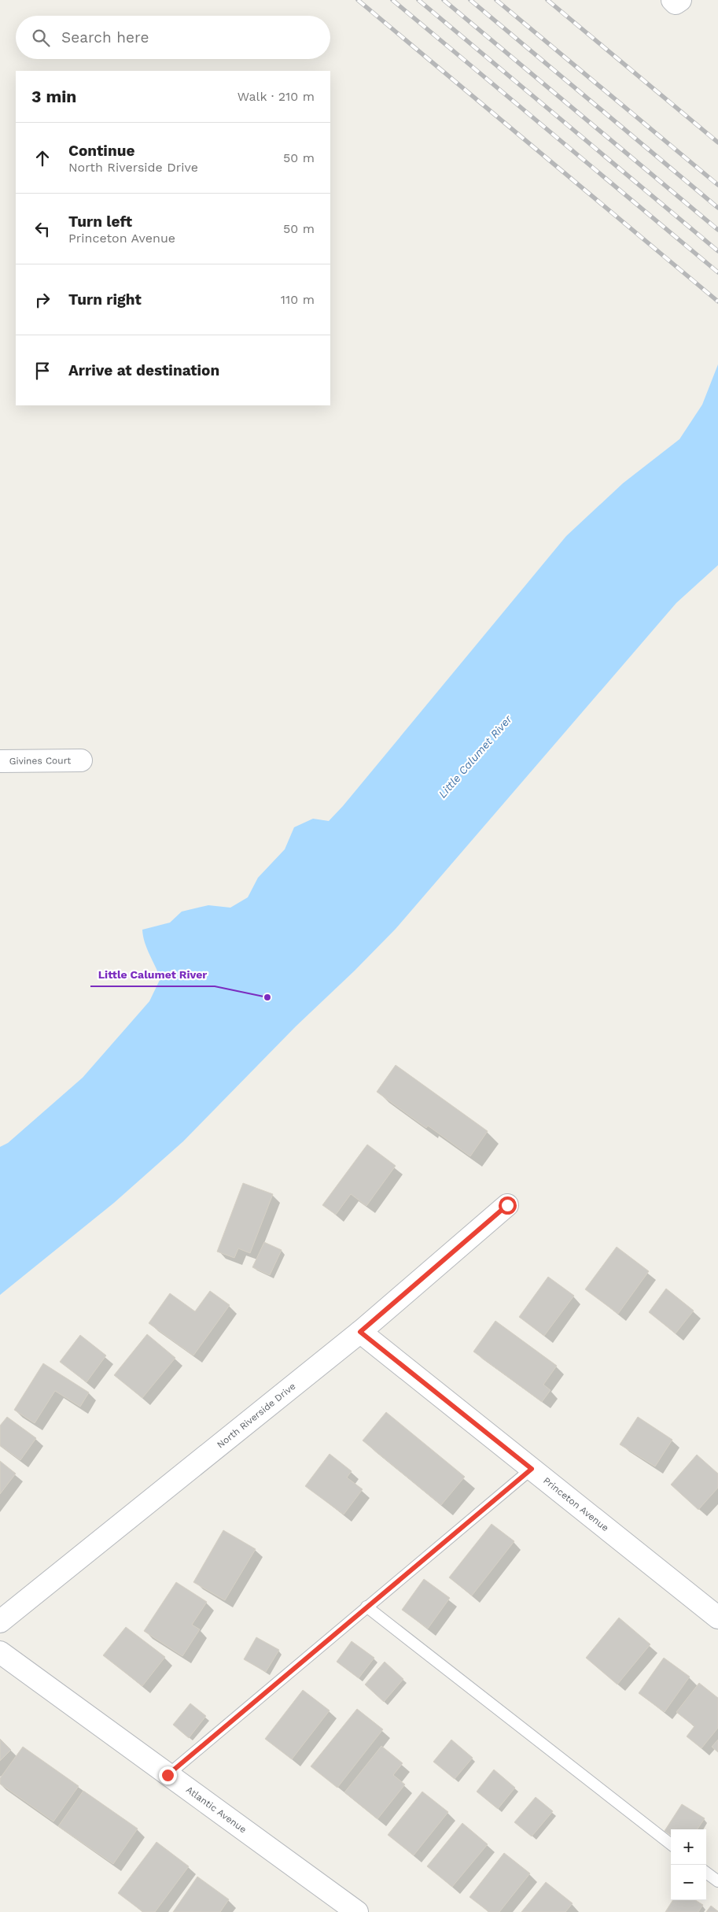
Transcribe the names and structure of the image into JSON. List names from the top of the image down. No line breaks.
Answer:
{"streets":{"street":["Givines Court","North Riverside Drive","Princeton Avenue","Atlantic Avenue"]},"crossings":[["North Riverside Drive","Princeton Avenue"]],"water":["Little Calumet River"],"places":["Little Calumet River"],"page":{"search":"Search here","heading":["3 min","Walk · 210 m"],"list":[["Continue","North Riverside Drive","50 m"],["Turn left","Princeton Avenue","50 m"],["Turn right","110 m"],"Arrive at destination"],"map_buttons":["+","−"]}}
